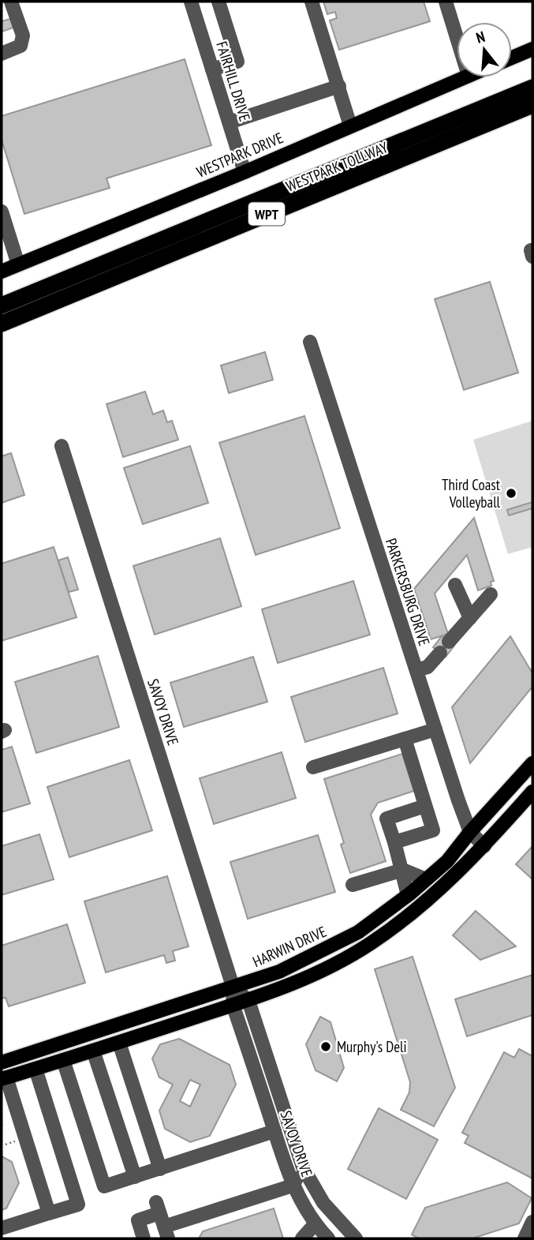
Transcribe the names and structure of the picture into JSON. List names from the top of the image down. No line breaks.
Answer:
{"streets":{"highway":["WESTPARK TOLLWAY","WPT"],"main road":["WESTPARK DRIVE","HARWIN DRIVE"],"street":["FAIRHILL DRIVE","PARKERSBURG DRIVE","SAVOY DRIVE"]},"crossings":[["FAIRHILL DRIVE","WESTPARK DRIVE"],["PARKERSBURG DRIVE","HARWIN DRIVE"],["SAVOY DRIVE","HARWIN DRIVE"]],"places":["Third Coast Volleyball","Murphy's Deli"],"north":"top"}
